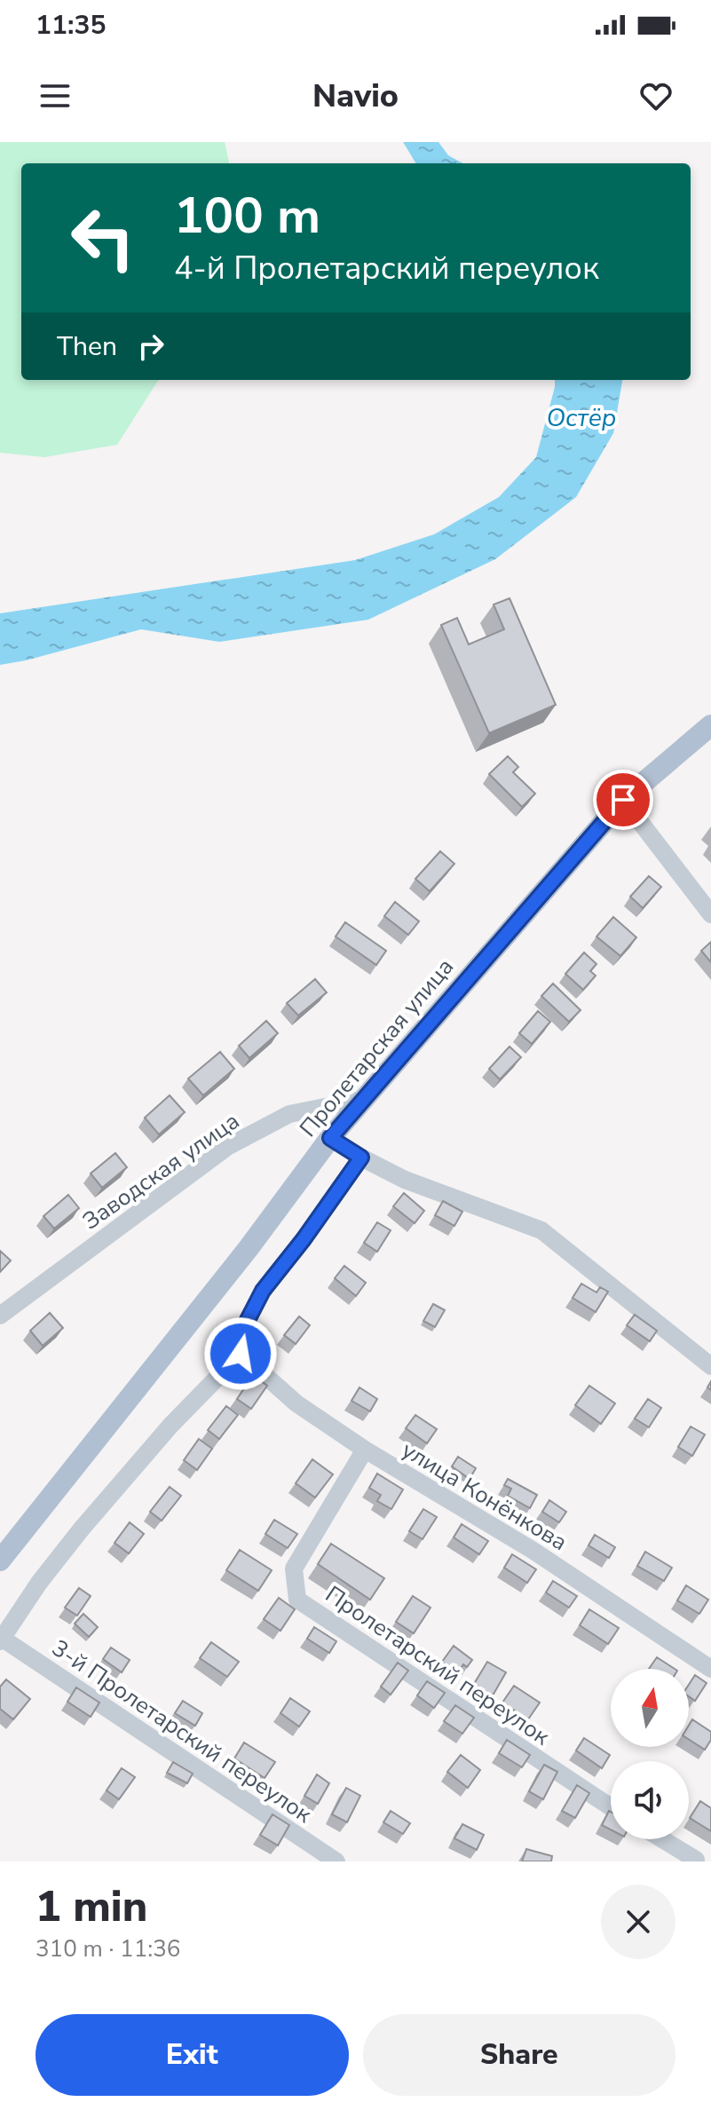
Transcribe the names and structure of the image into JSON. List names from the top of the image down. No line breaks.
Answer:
{"streets":{"main road":["Пролетарская улица"],"street":["Заводская улица","улица Конёнкова","Пролетарский переулок","3-й Пролетарский переулок"]},"crossings":[["Пролетарская улица","Заводская улица"],["улица Конёнкова","Пролетарский переулок"]],"water":["Остёр"],"north":"top","page":{"status":"11:35","header":"Navio","turn":["100 m","4-й Пролетарский переулок"],"then":"Then","heading":["1 min","310 m · 11:36"],"buttons":["Exit","Share"]}}
